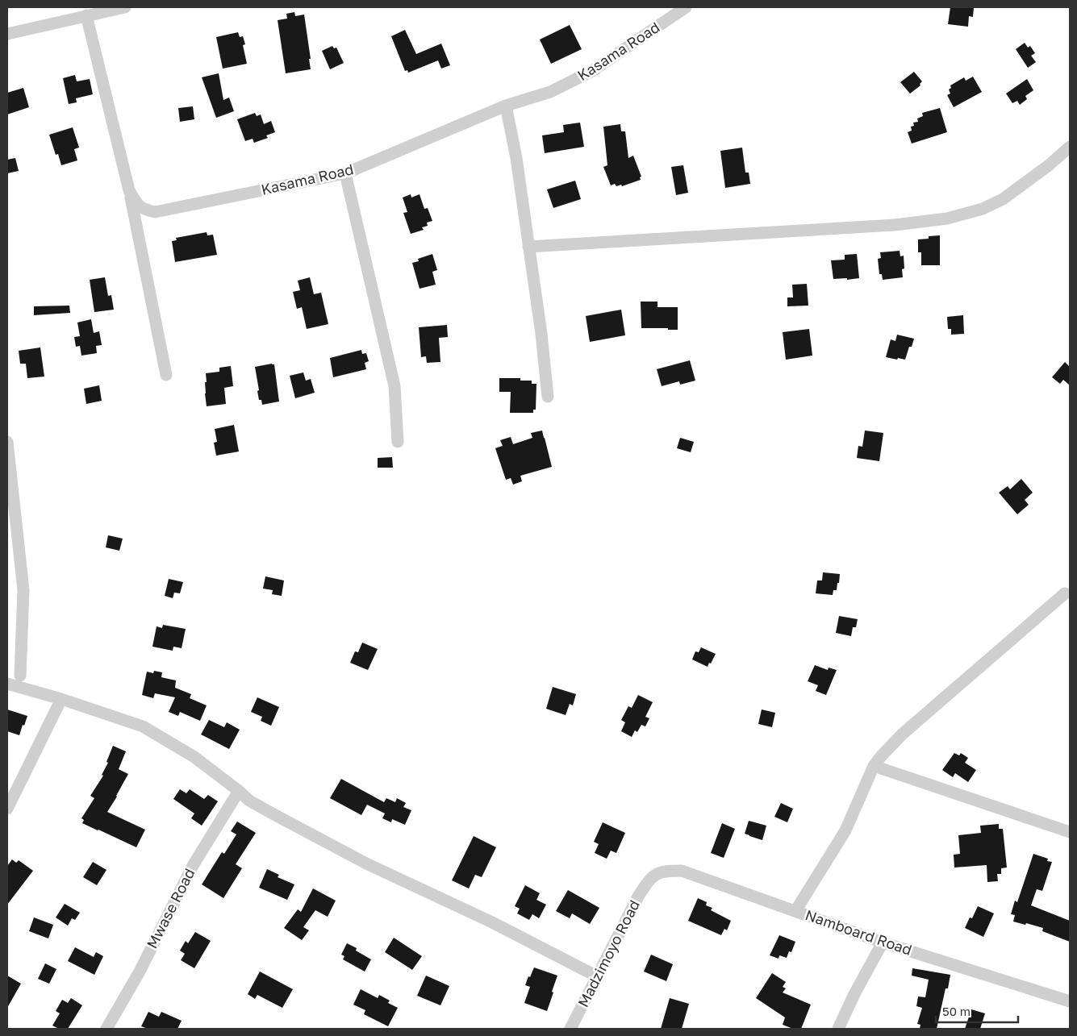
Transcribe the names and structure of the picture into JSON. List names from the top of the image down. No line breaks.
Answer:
{"streets":{"street":["Kasama Road","Mwase Road","Namboard Road","Madzimoyo Road"]},"crossings":[["Namboard Road","Madzimoyo Road"]],"scale_bar":"50 m"}
